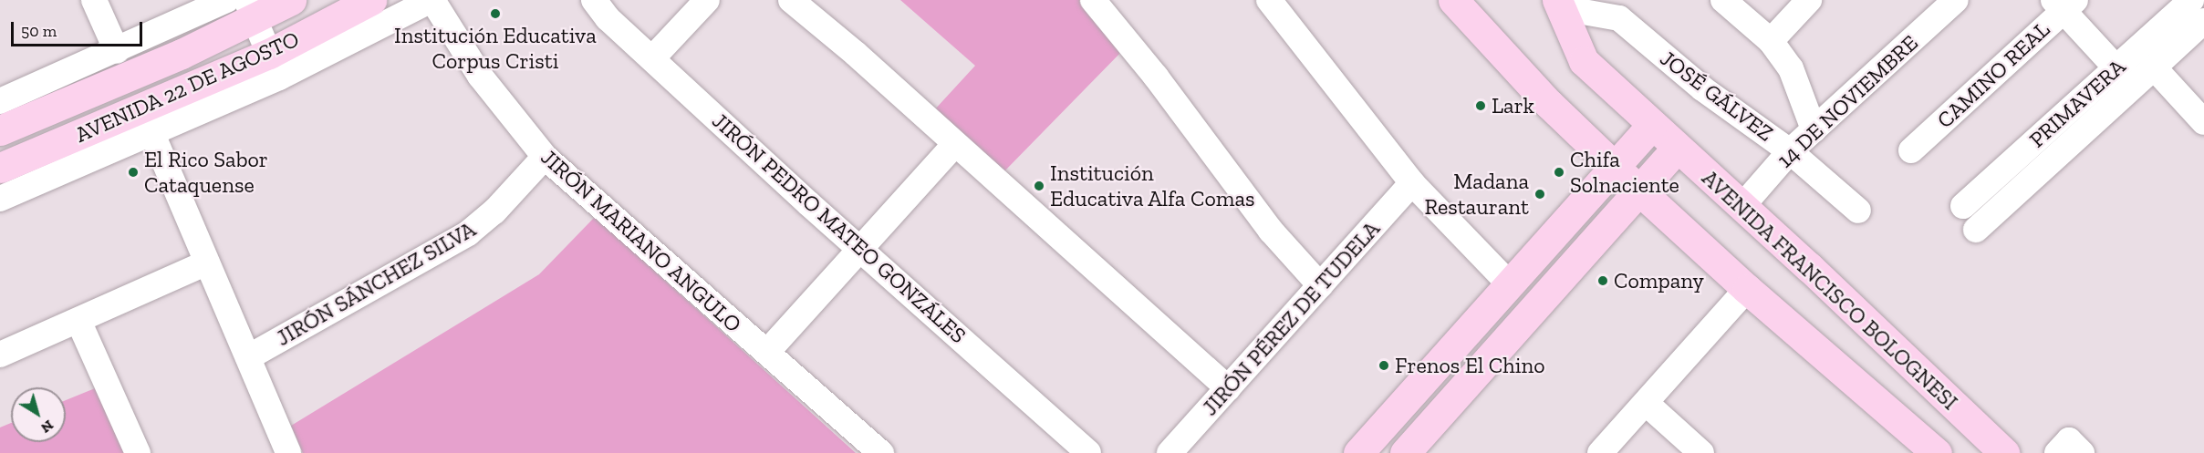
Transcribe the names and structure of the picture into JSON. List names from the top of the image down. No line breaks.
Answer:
{"streets":{"main road":["AVENIDA 22 DE AGOSTO","JOSÉ GÁLVEZ","AVENIDA FRANCISCO BOLOGNESI"],"street":["CAMINO REAL","14 DE NOVIEMBRE","PRIMAVERA","JIRÓN PEDRO MATEO GONZÁLES","JIRÓN MARIANO ANGULO","JIRÓN SÁNCHEZ SILVA","JIRÓN PÉREZ DE TUDELA"]},"crossings":[["AVENIDA 22 DE AGOSTO","JIRÓN MARIANO ANGULO"],["JOSÉ GÁLVEZ","14 DE NOVIEMBRE"],["JOSÉ GÁLVEZ","AVENIDA FRANCISCO BOLOGNESI"],["14 DE NOVIEMBRE","AVENIDA FRANCISCO BOLOGNESI"],["JIRÓN MARIANO ANGULO","JIRÓN SÁNCHEZ SILVA"]],"places":["Institución Educativa Corpus Cristi","Lark","El Rico Sabor Cataquense","Chifa Solnaciente","Institución Educativa Alfa Comas","Madana Restaurant","Company","Frenos El Chino"],"scale_bar":"50 m","north":"bottom right"}
